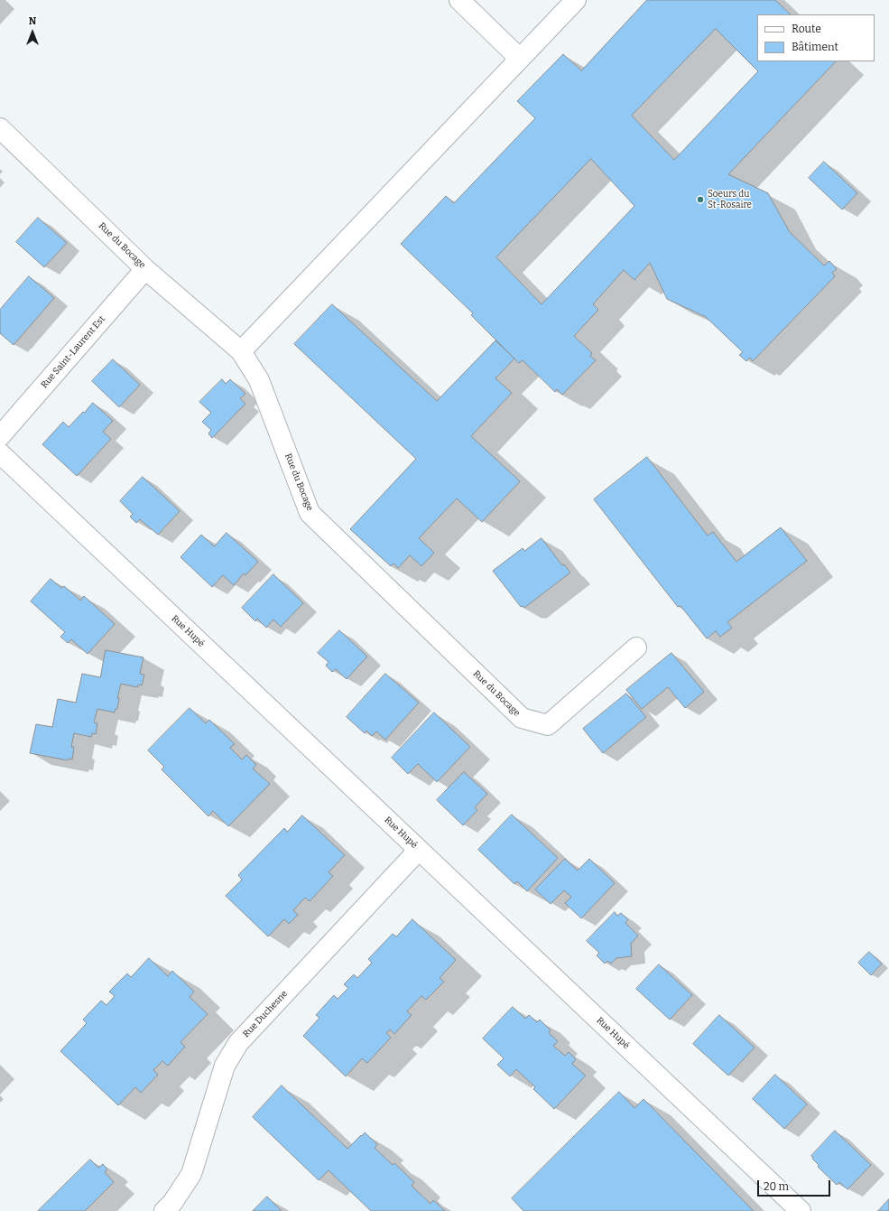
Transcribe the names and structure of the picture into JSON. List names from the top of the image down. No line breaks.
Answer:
{"streets":{"street":["Rue du Bocage","Rue Saint-Laurent Est","Rue Hupé","Rue Duchesne"]},"crossings":[["Rue du Bocage","Rue Saint-Laurent Est"],["Rue Hupé","Rue Duchesne"]],"places":["Soeurs du St-Rosaire"],"legend":["Route","Bâtiment"],"scale_bar":"20 m","north":"top"}
